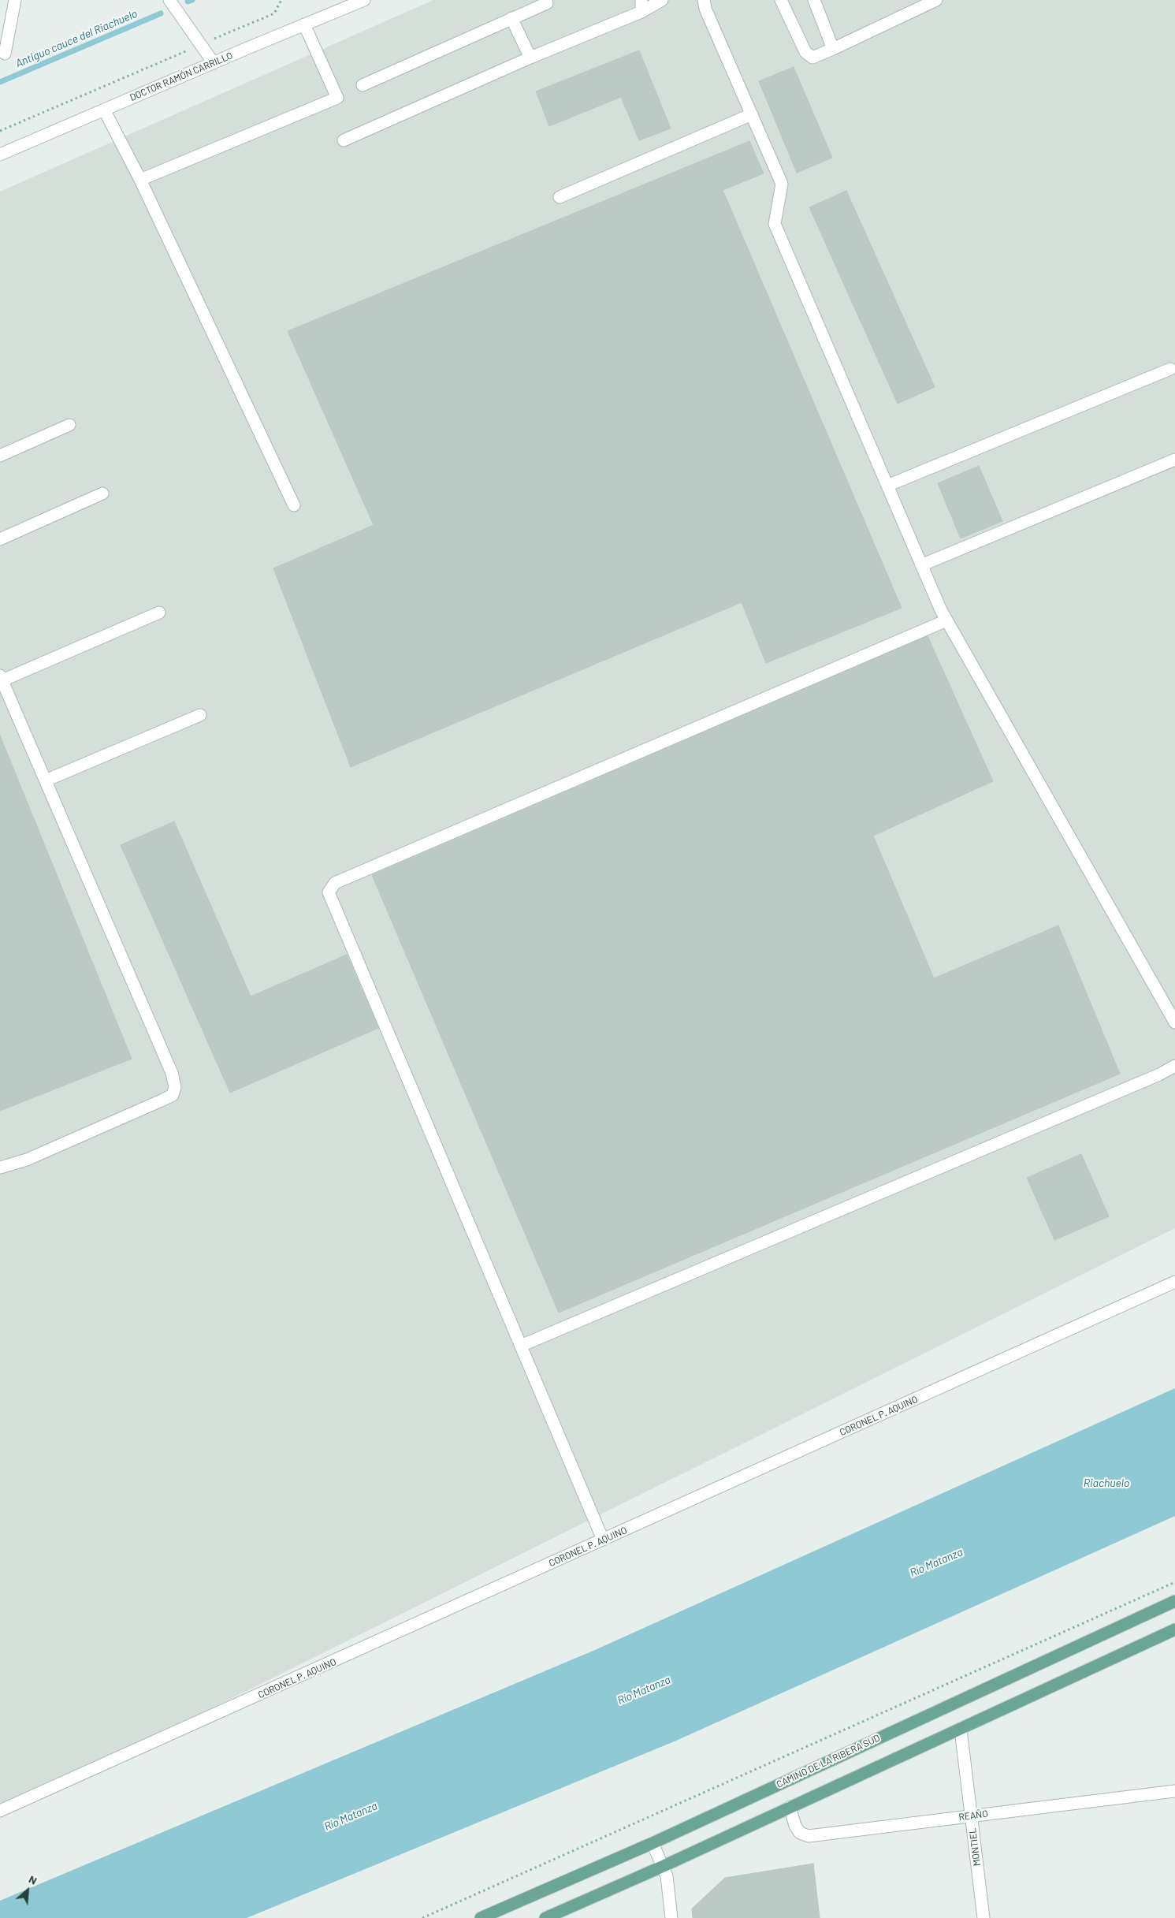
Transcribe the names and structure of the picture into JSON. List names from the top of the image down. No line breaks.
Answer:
{"streets":{"main road":["CAMINO DE LA RIBERA SUD"],"street":["DOCTOR RAMÓN CARRILLO","CORONEL P. AQUINO","REAÑO","MONTIEL"]},"crossings":[["REAÑO","MONTIEL"]],"water":["Antiguo cauce del Riachuelo","Riachuelo","Río Matanza"],"north":"top right"}
